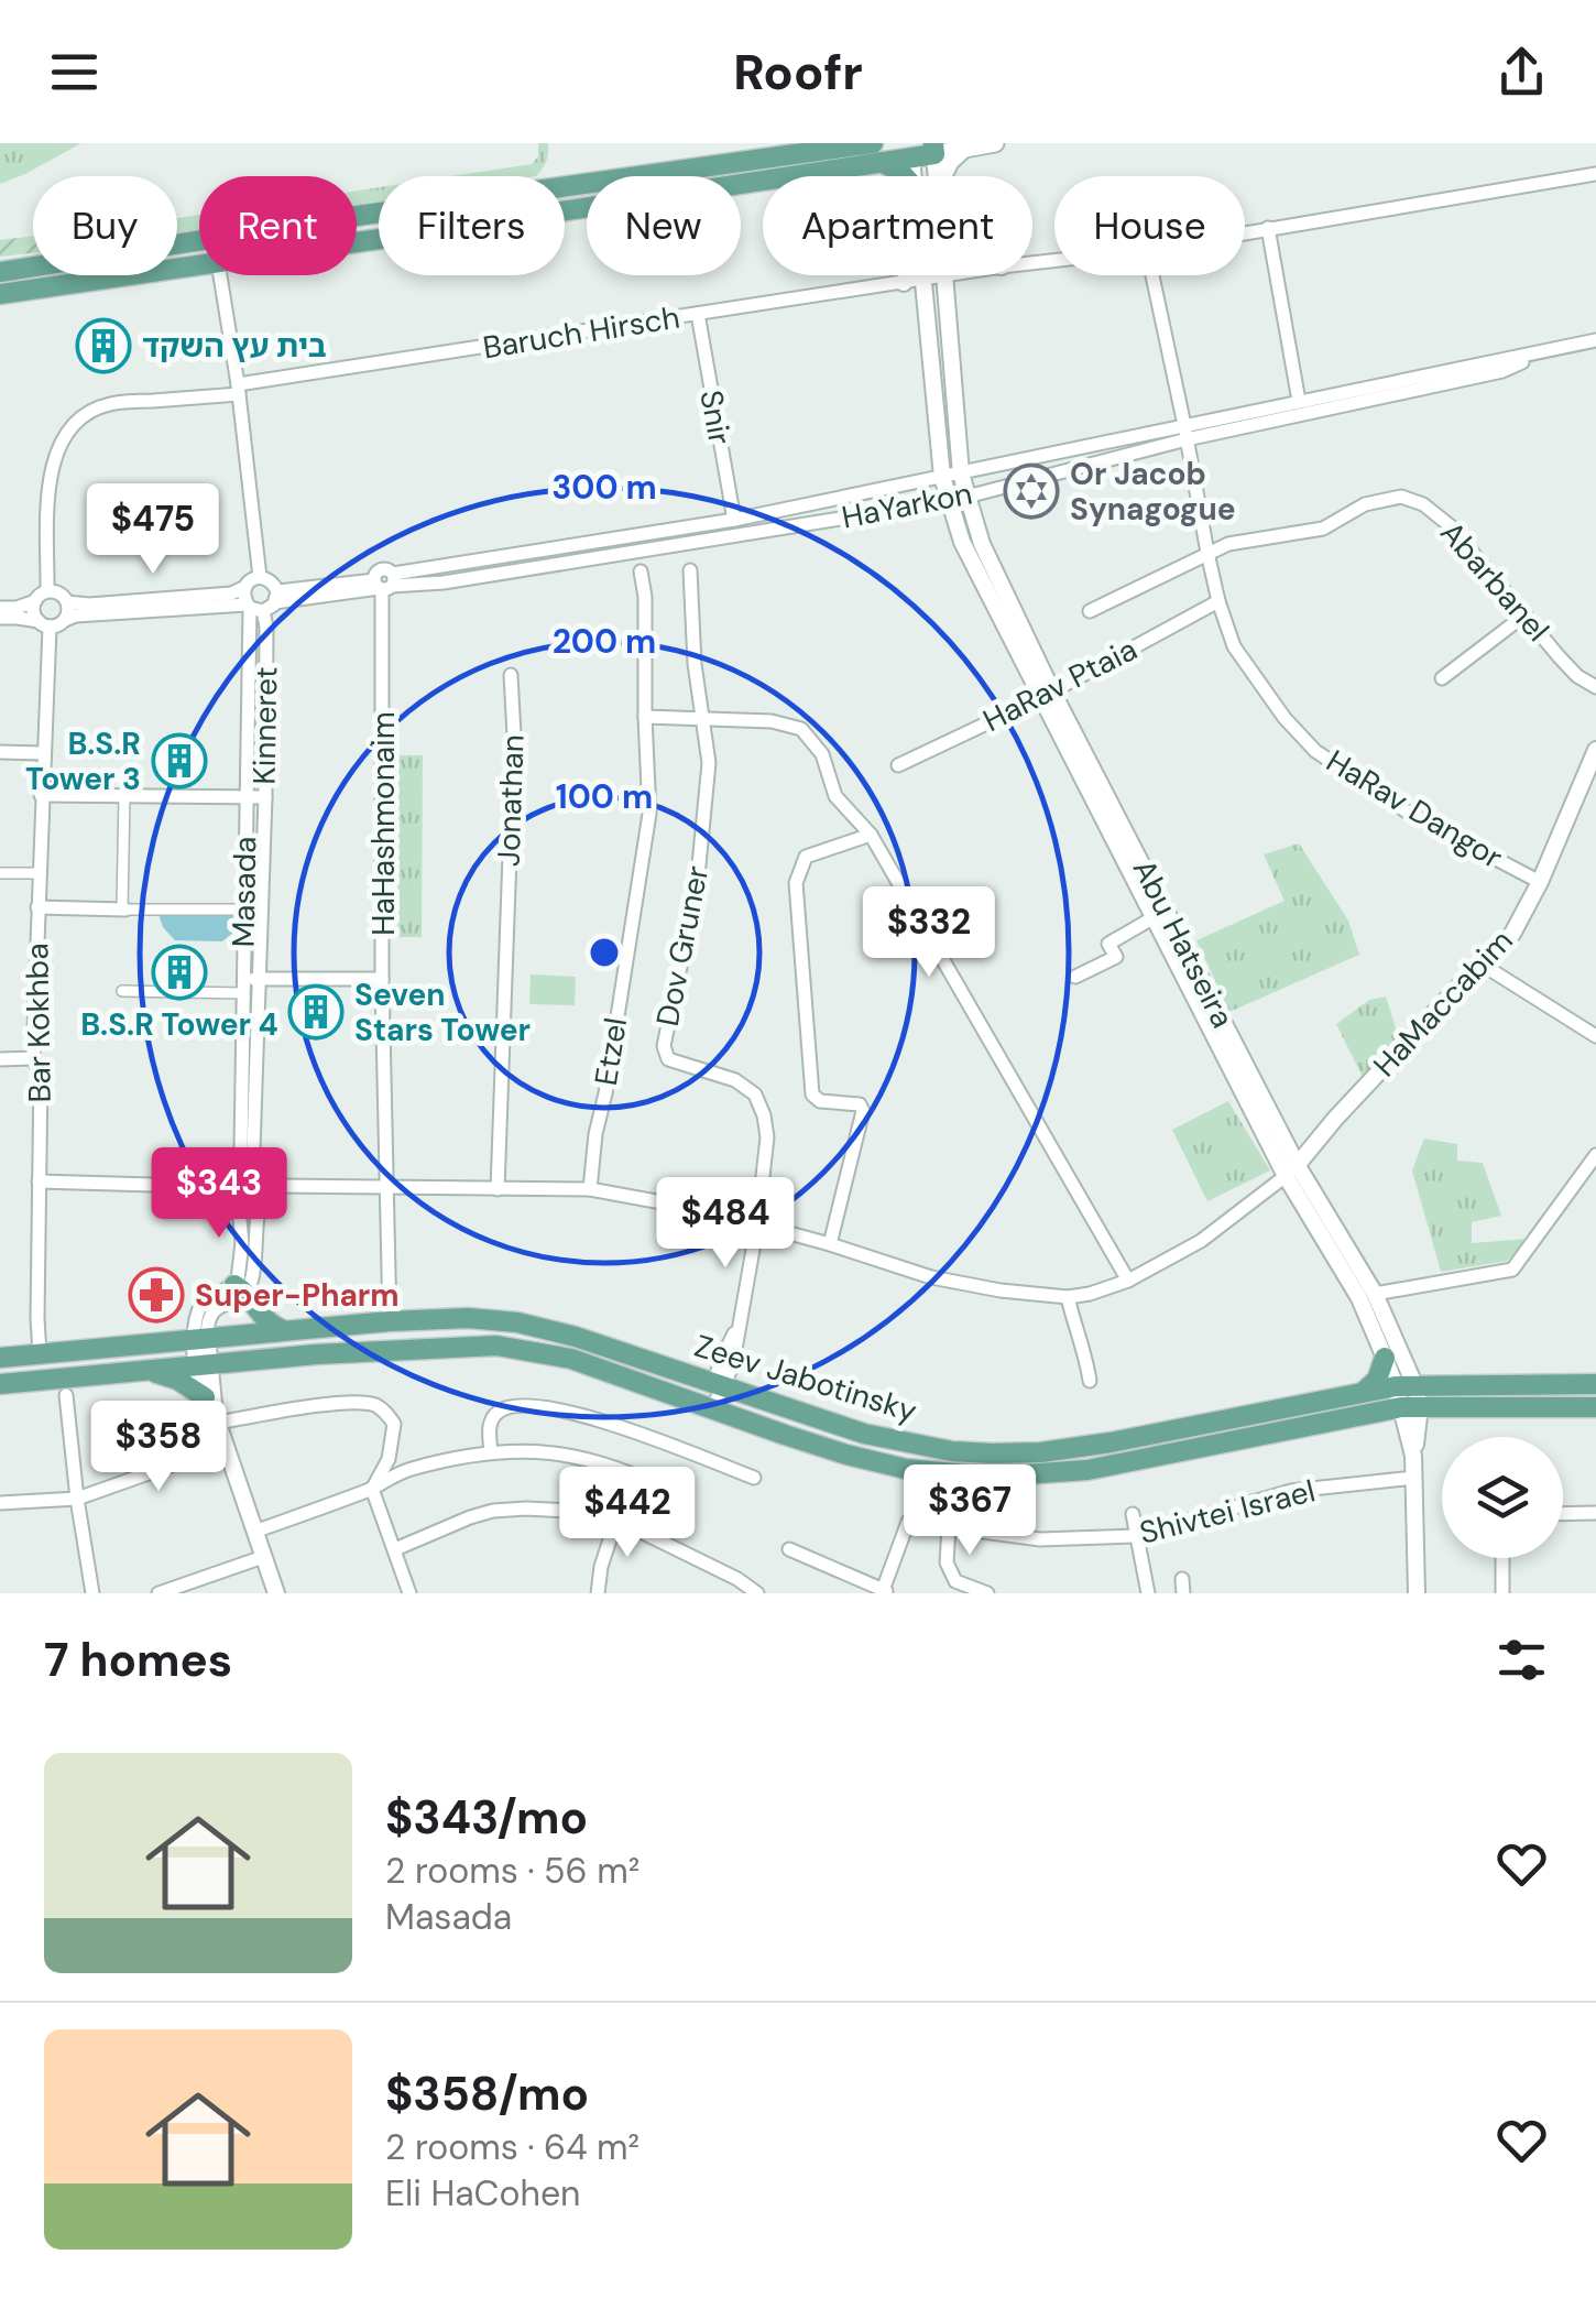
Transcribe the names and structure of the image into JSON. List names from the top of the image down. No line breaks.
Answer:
{"streets":{"main road":["Zeev Jabotinsky"],"street":["Baruch Hirsch","Snir","HaYarkon","Abarbanel","HaRav Ptaia","Kinneret","Jonathan","HaRav Dangor","HaHashmonaim","Masada","Abu Hatseira","Dov Gruner","HaMaccabim","Bar Kokhba","Etzel","Shivtei Israel"]},"crossings":[["Baruch Hirsch","Snir"],["Baruch Hirsch","Abu Hatseira"],["Baruch Hirsch","Bar Kokhba"],["Snir","HaYarkon"],["HaYarkon","Kinneret"],["HaYarkon","HaRav Dangor"],["HaYarkon","HaHashmonaim"],["HaYarkon","Masada"],["HaYarkon","Abu Hatseira"],["Abarbanel","HaRav Dangor"],["HaRav Ptaia","HaRav Dangor"],["HaRav Ptaia","Abu Hatseira"],["Kinneret","Masada"],["HaRav Dangor","HaMaccabim"],["HaHashmonaim","Zeev Jabotinsky"],["Abu Hatseira","HaMaccabim"],["Abu Hatseira","Zeev Jabotinsky"],["Dov Gruner","Zeev Jabotinsky"],["Bar Kokhba","Zeev Jabotinsky"]],"places":{"building":["בית עץ השקד","B.S.R Tower 3","B.S.R Tower 4","Seven Stars Tower"],"synagogue":["Or Jacob Synagogue"],"pharmacy":["Super-Pharm"]},"page":{"header":"Roofr","chip":["Buy","Rent","Filters","New","Apartment","House"],"price":["$475","$332","$343","$484","$358","$367","$442"],"heading":"7 homes","list":[{"name":"$343/mo","note":"2 rooms · 56 m² · Masada"},{"name":"$358/mo","note":"2 rooms · 64 m² · Eli HaCohen"}]},"rings":["300 m","200 m","100 m"]}
